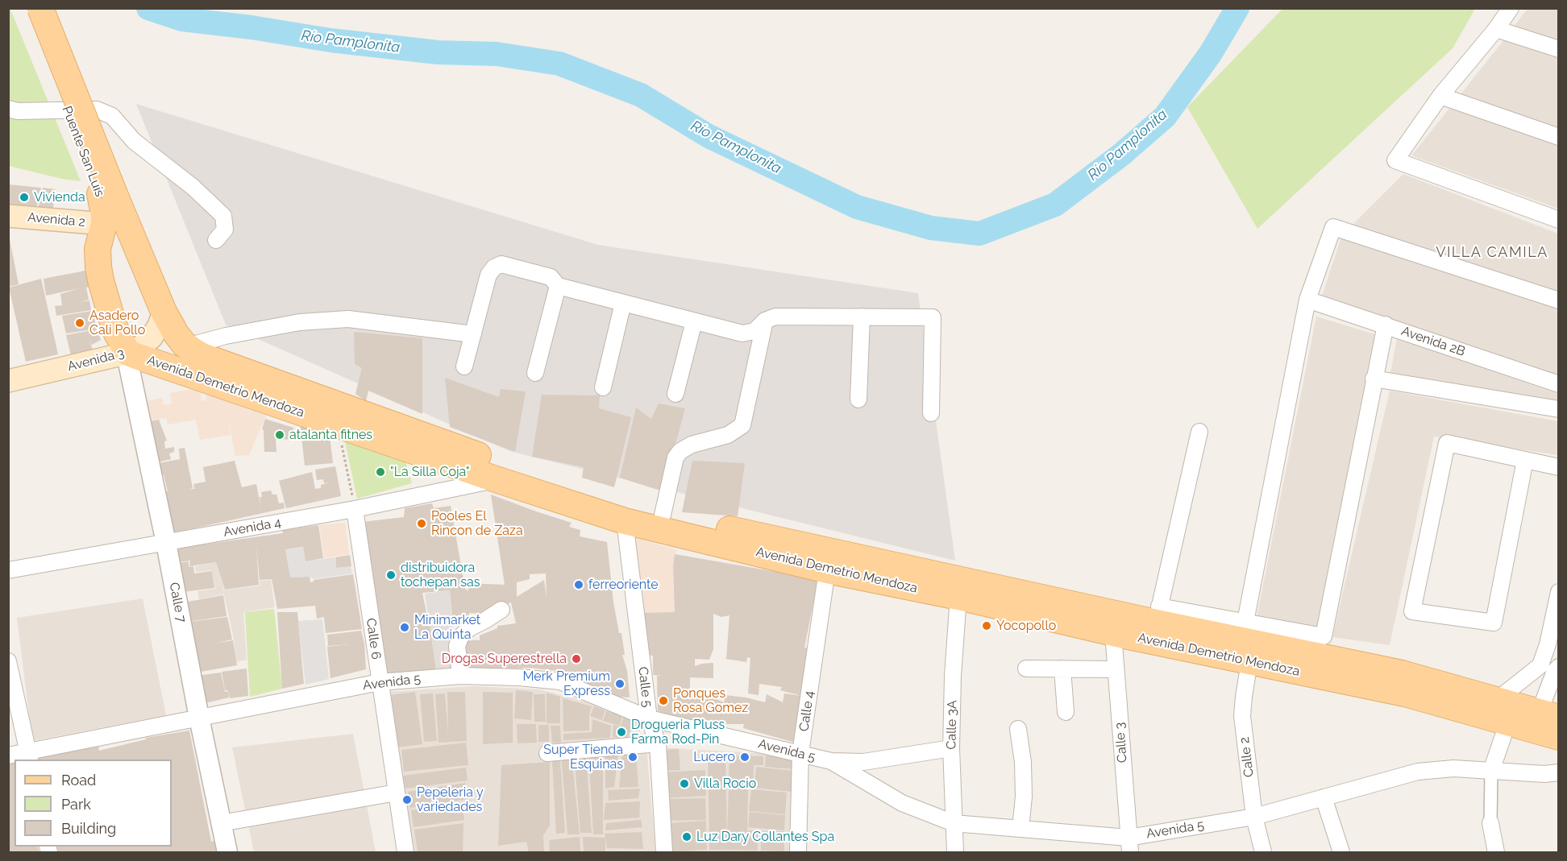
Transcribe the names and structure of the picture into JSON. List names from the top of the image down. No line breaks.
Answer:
{"streets":{"main road":["Puente San Luís","Avenida 2","Avenida 3","Avenida Demetrio Mendoza"],"street":["Avenida 2B","Avenida 4","Calle 7","Calle 6","Avenida 5","Calle 5","Calle 4","Calle 3A","Calle 3","Calle 2"]},"crossings":[["Puente San Luís","Avenida 2"],["Puente San Luís","Avenida 3"],["Puente San Luís","Avenida Demetrio Mendoza"],["Puente San Luís","Calle 7"],["Avenida 3","Avenida Demetrio Mendoza"],["Avenida 3","Calle 7"],["Avenida Demetrio Mendoza","Avenida 4"],["Avenida Demetrio Mendoza","Calle 7"],["Avenida Demetrio Mendoza","Calle 5"],["Avenida Demetrio Mendoza","Calle 4"],["Avenida Demetrio Mendoza","Calle 3A"],["Avenida Demetrio Mendoza","Calle 3"],["Avenida Demetrio Mendoza","Calle 2"],["Avenida 4","Calle 7"],["Avenida 4","Calle 6"],["Calle 7","Avenida 5"],["Calle 6","Avenida 5"],["Avenida 5","Calle 5"],["Avenida 5","Calle 4"],["Avenida 5","Calle 3A"],["Avenida 5","Calle 3"],["Avenida 5","Calle 2"]],"districts":["VILLA CAMILA"],"water":["Río Pamplonita"],"places":["Vivienda","Asadero Cali Pollo","atalanta fitnes","\"La Silla Coja\"","Pooles El Rincon de Zaza","distribuidora tochepan sas","ferreoriente","Yocopollo","Minimarket La Quinta","Drogas Superestrella","Merk Premium Express","Ponques Rosa Gomez","Drogueria Pluss Farma Rod-Pin","Super Tienda Esquinas","Lucero","Villa Rocio","Pepeleria y variedades","Luz Dary Collantes Spa"],"legend":["Road","Park","Building"]}
